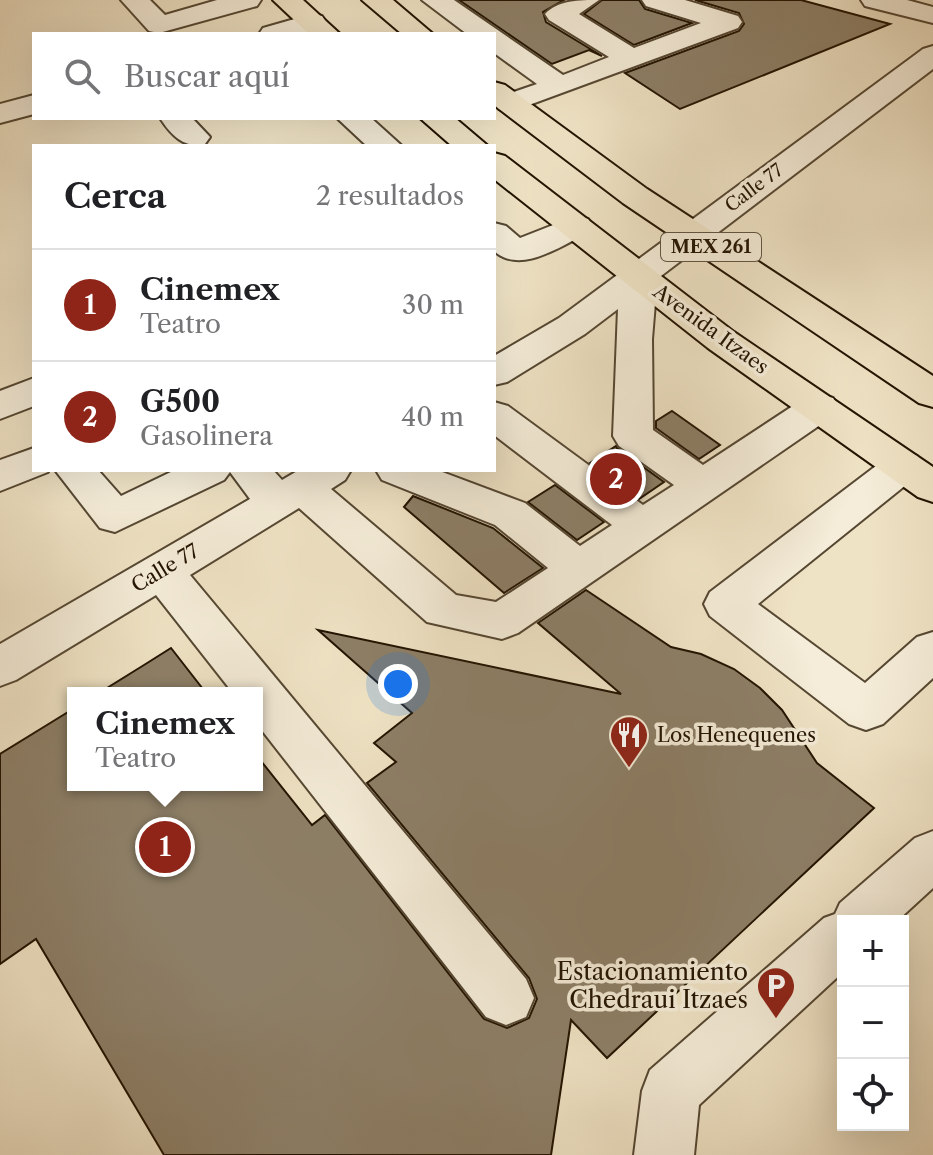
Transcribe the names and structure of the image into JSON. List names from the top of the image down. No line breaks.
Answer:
{"streets":{"main road":["MEX 261","Avenida Itzaes"],"street":["Calle 77"]},"crossings":[["Calle 77","MEX 261"],["Calle 77","Avenida Itzaes"]],"places":{"restaurant":["Los Henequenes"],"parking":["Estacionamiento Chedraui Itzaes"]},"page":{"search":"Buscar aquí","heading":["Cerca","2 resultados"],"list":[{"mark":"1","name":"Cinemex","note":"Teatro","value":"30 m"},{"mark":"2","name":"G500","note":"Gasolinera","value":"40 m"}],"pins":["2","1"],"popup":["Cinemex","Teatro"],"map_buttons":["+","−"]}}
